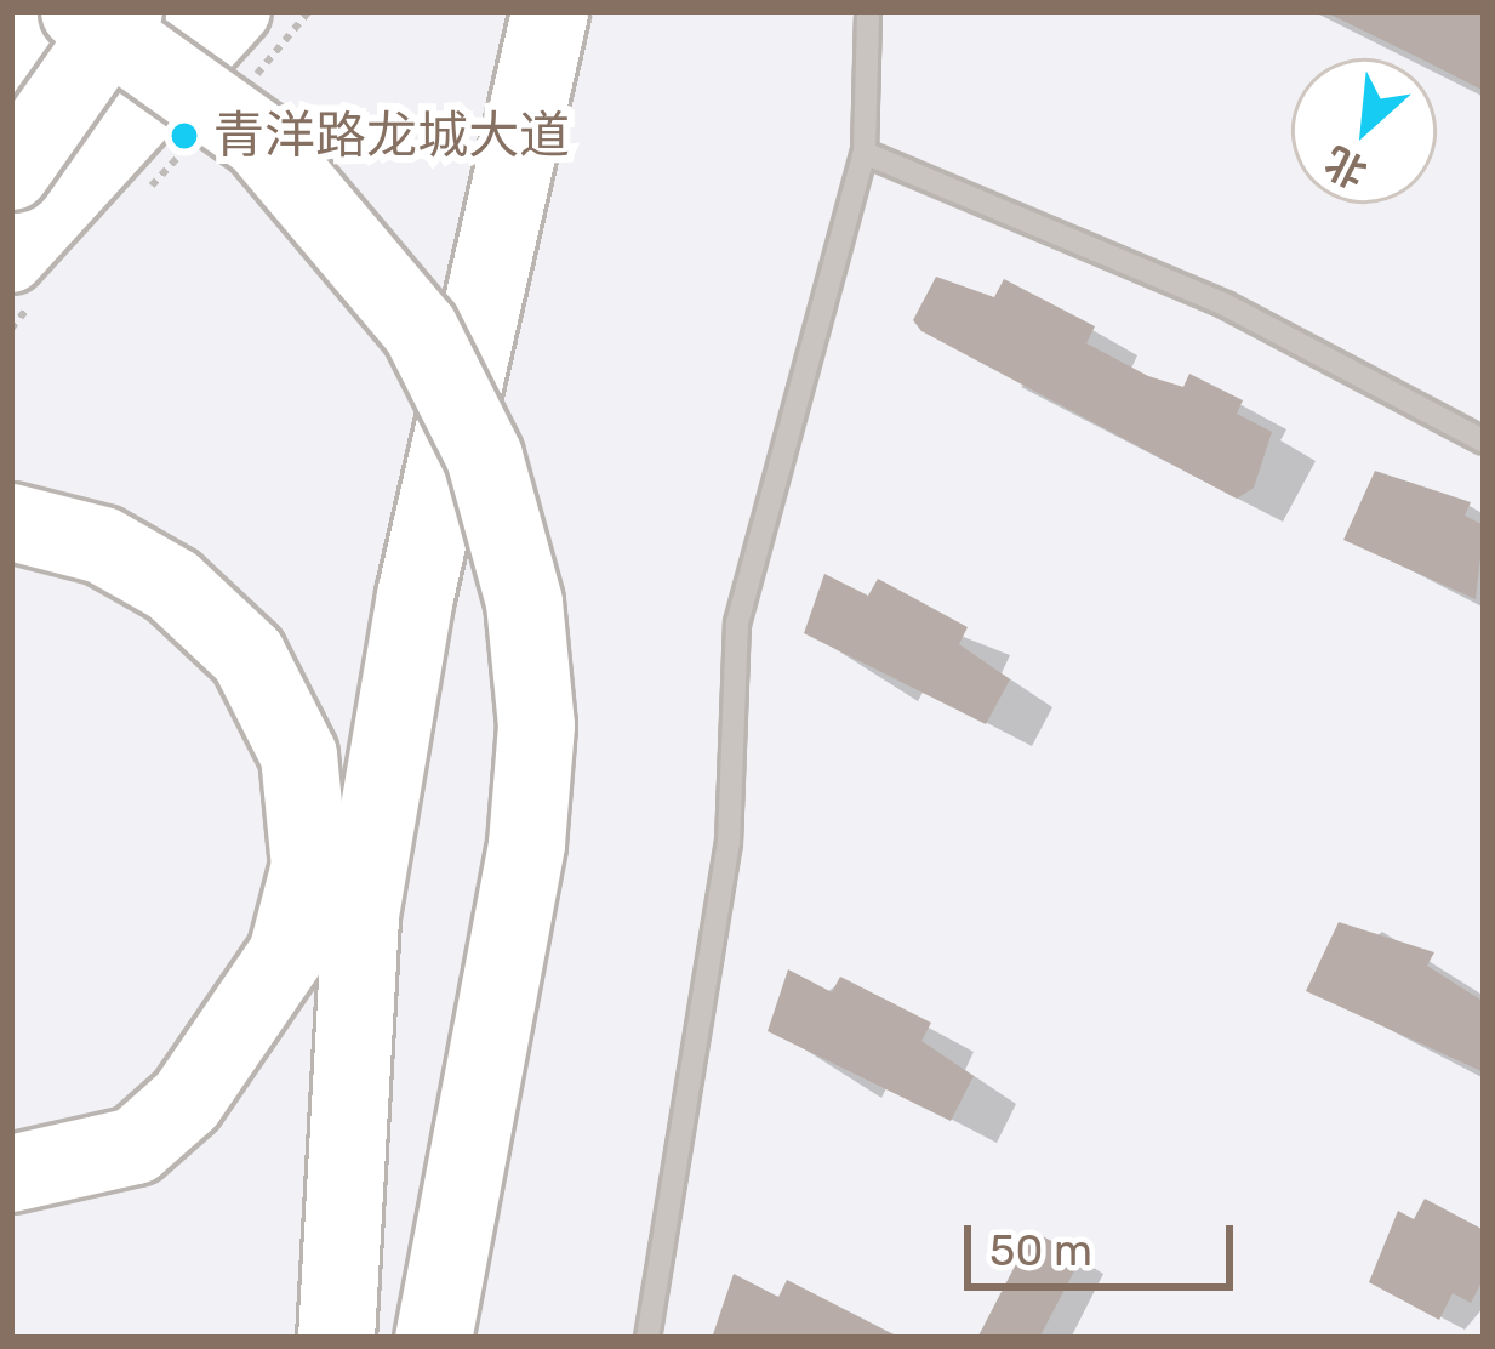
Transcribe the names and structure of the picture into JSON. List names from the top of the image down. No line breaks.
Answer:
{"places":["青洋路龙城大道"],"scale_bar":"50 m","north":"bottom left"}
